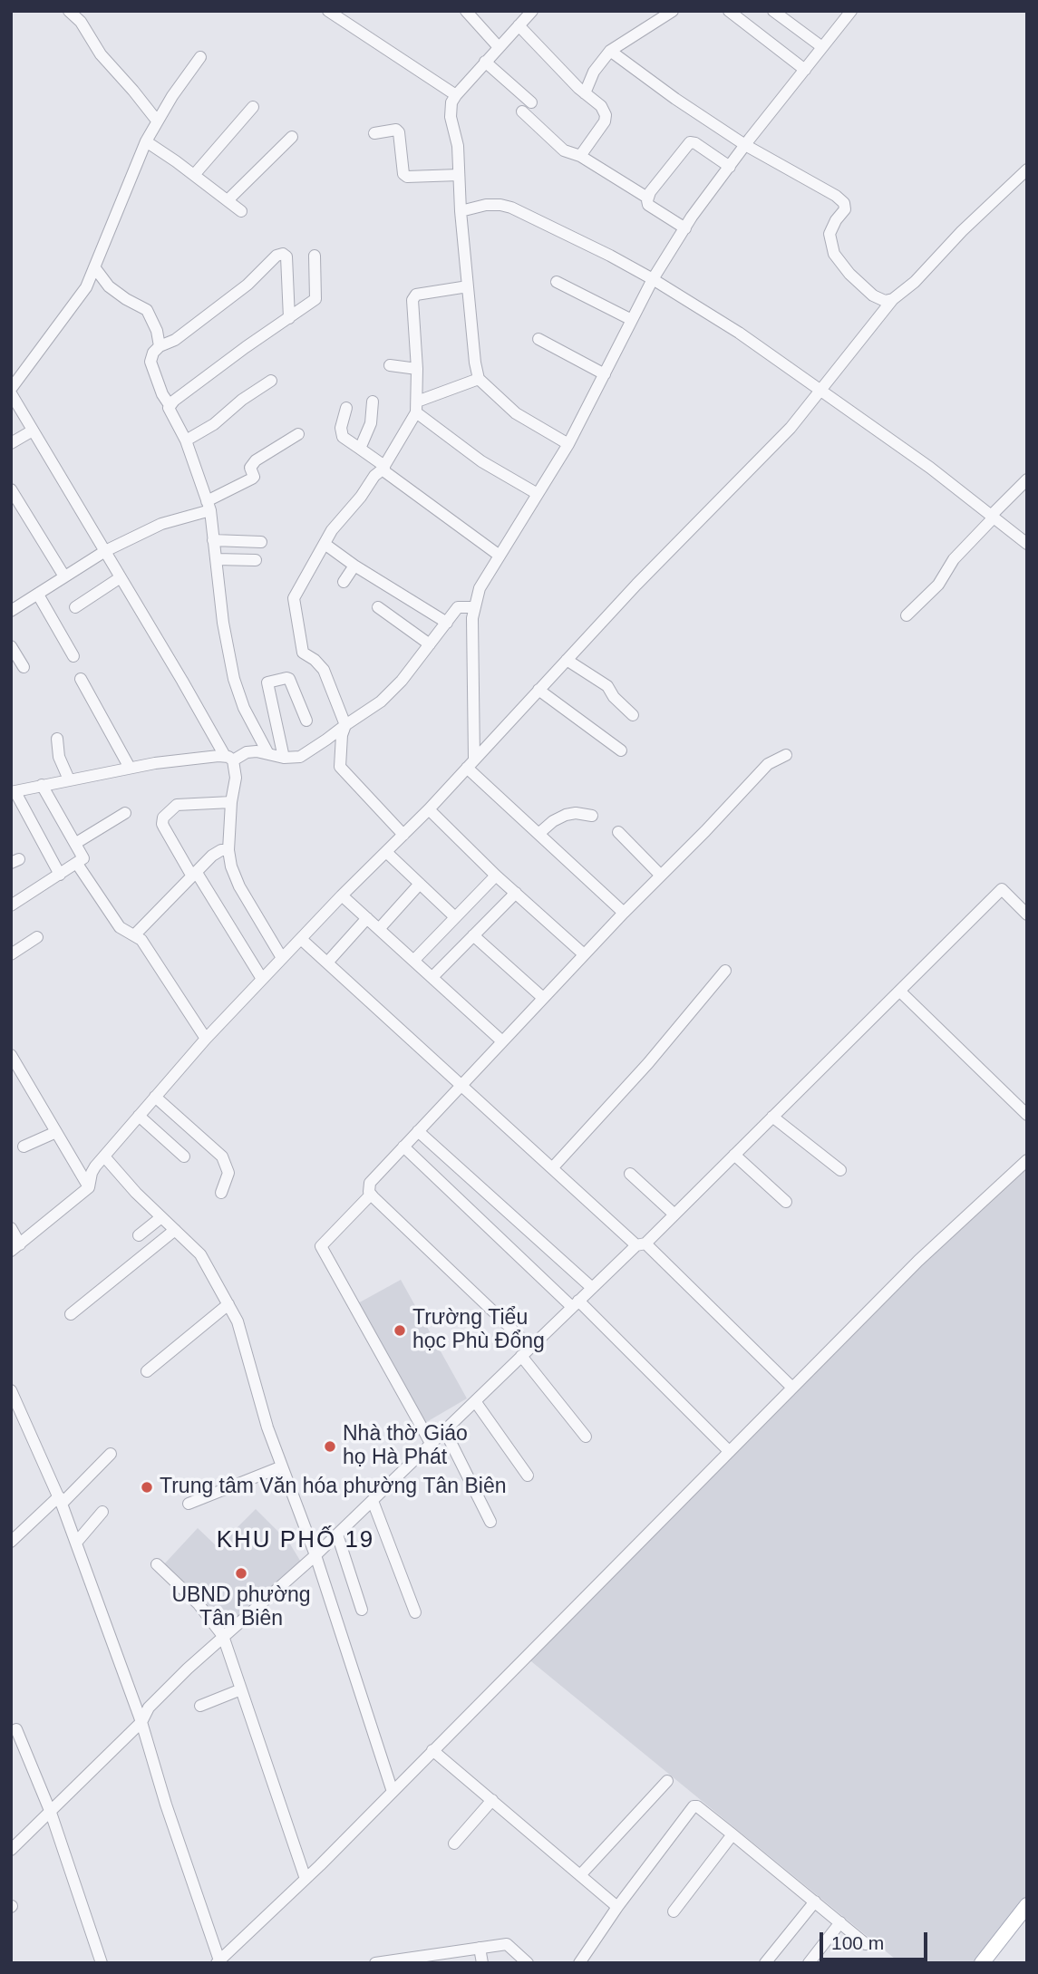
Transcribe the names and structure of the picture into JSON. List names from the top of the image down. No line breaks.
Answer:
{"districts":["KHU PHỐ 19"],"places":["Trường Tiểu học Phù Đổng","Nhà thờ Giáo họ Hà Phát","Trung tâm Văn hóa phường Tân Biên","UBND phường Tân Biên"],"scale_bar":"100 m"}
